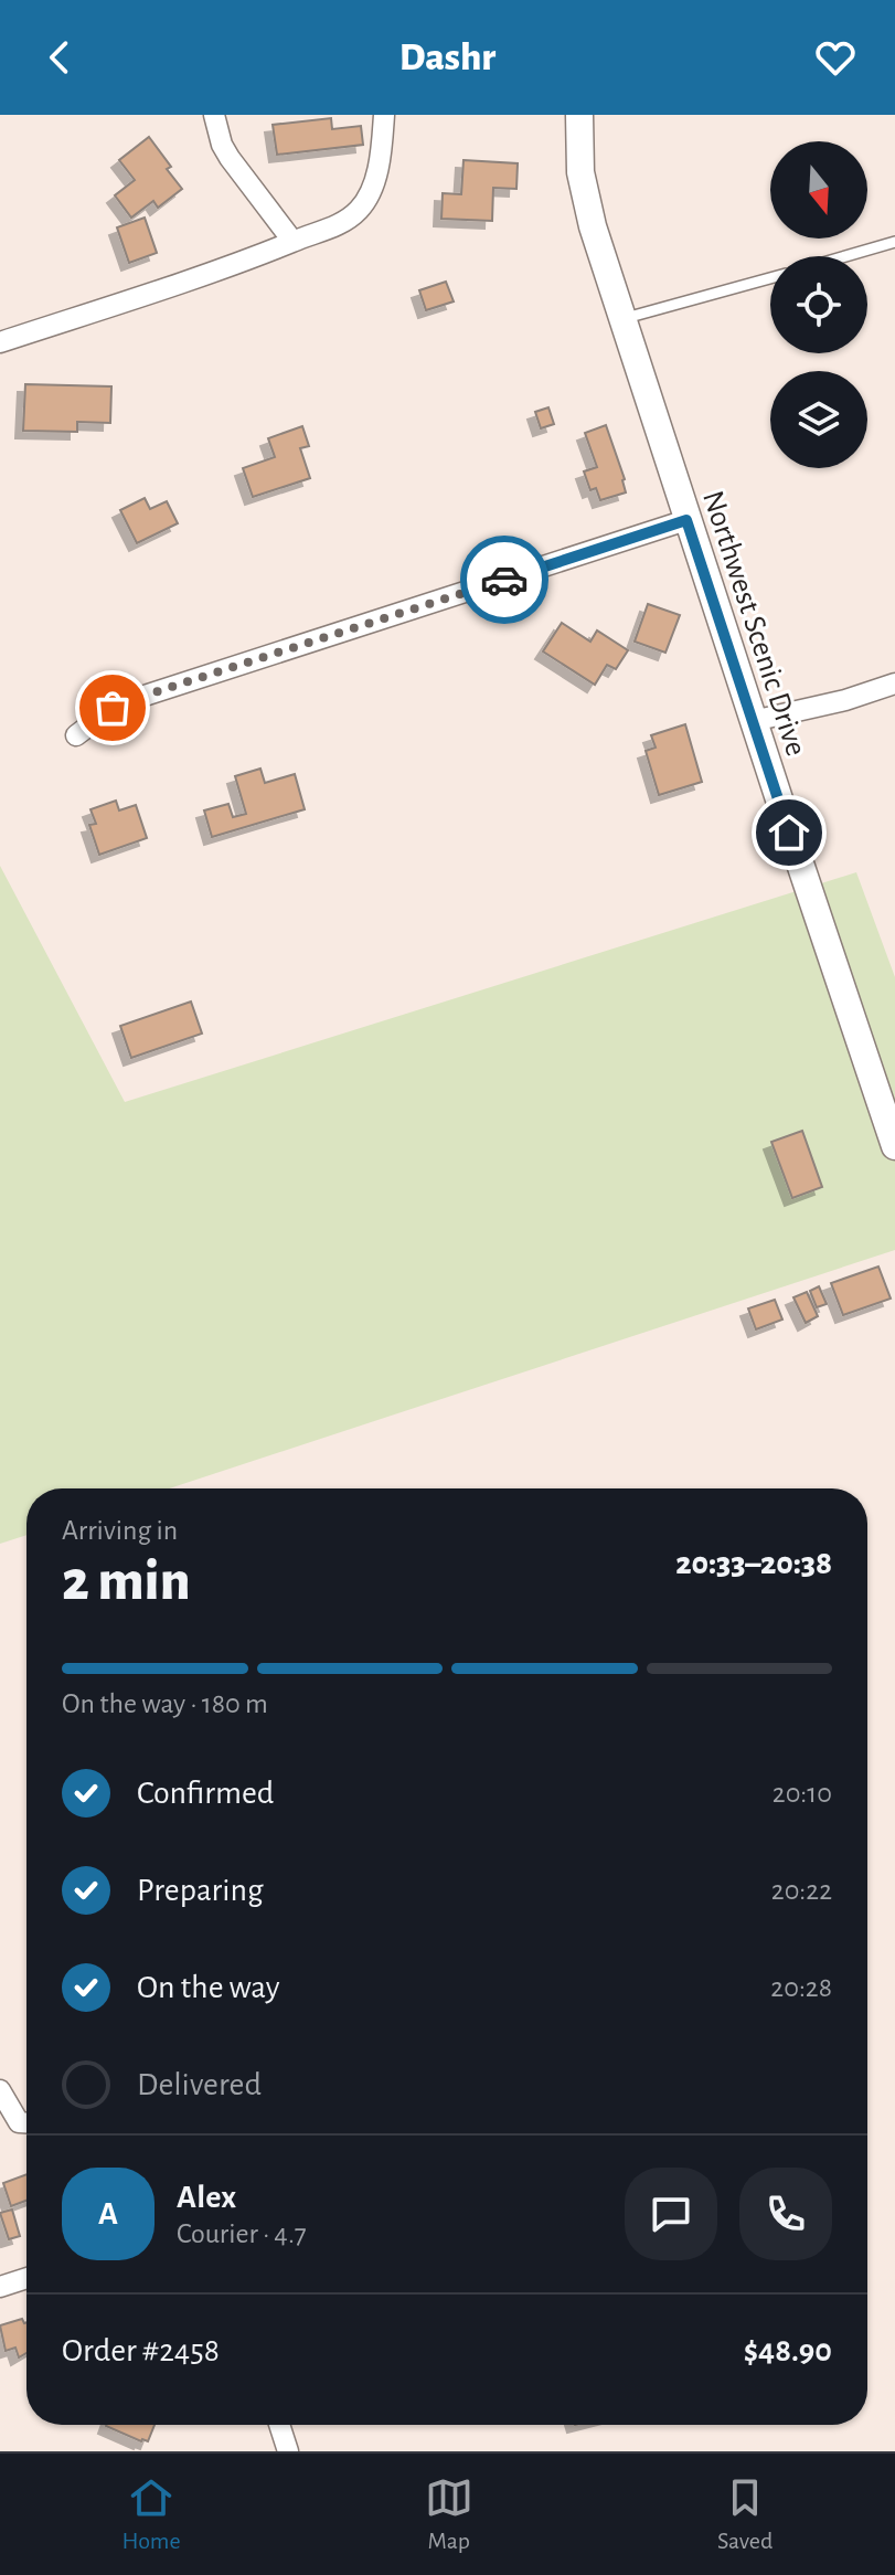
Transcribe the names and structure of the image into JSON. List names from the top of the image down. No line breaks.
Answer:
{"streets":{"street":["Northwest Scenic Drive"]},"north":"bottom","page":{"header":"Dashr","heading":["2 min","Arriving in","20:33–20:38"],"panel":["Alex","Courier · 4.7","Order #2458","$48.90"],"bar":"On the way · 180 m","list":[["Confirmed","20:10"],["Preparing","20:22"],["On the way","20:28"],"Delivered"],"round":"A","tabs":["Home","Map","Saved"]}}
